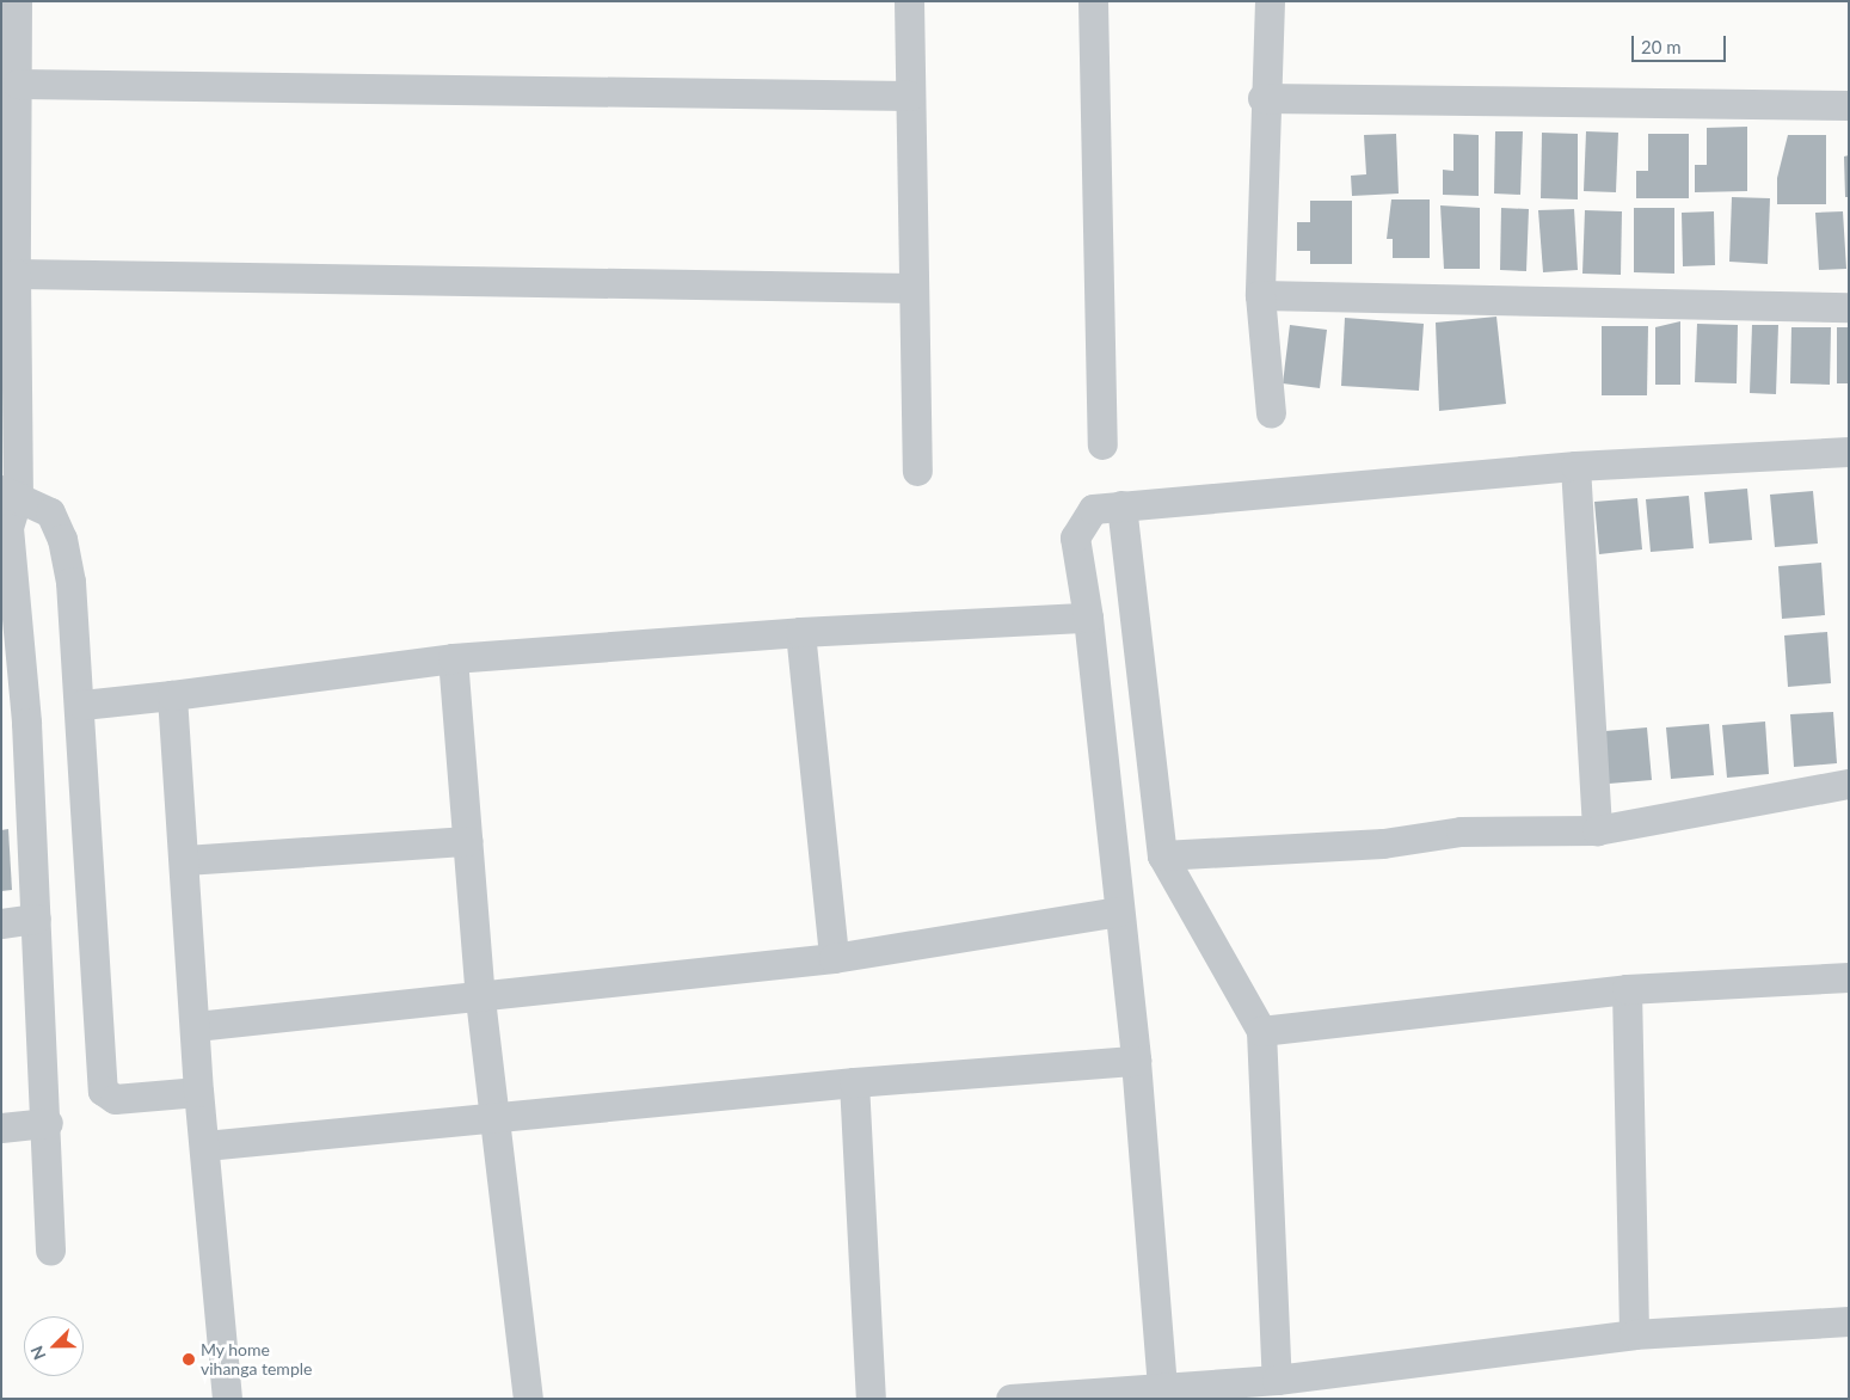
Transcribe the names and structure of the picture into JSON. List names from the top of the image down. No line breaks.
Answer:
{"places":["My home vihanga temple"],"scale_bar":"20 m","north":"bottom left"}
